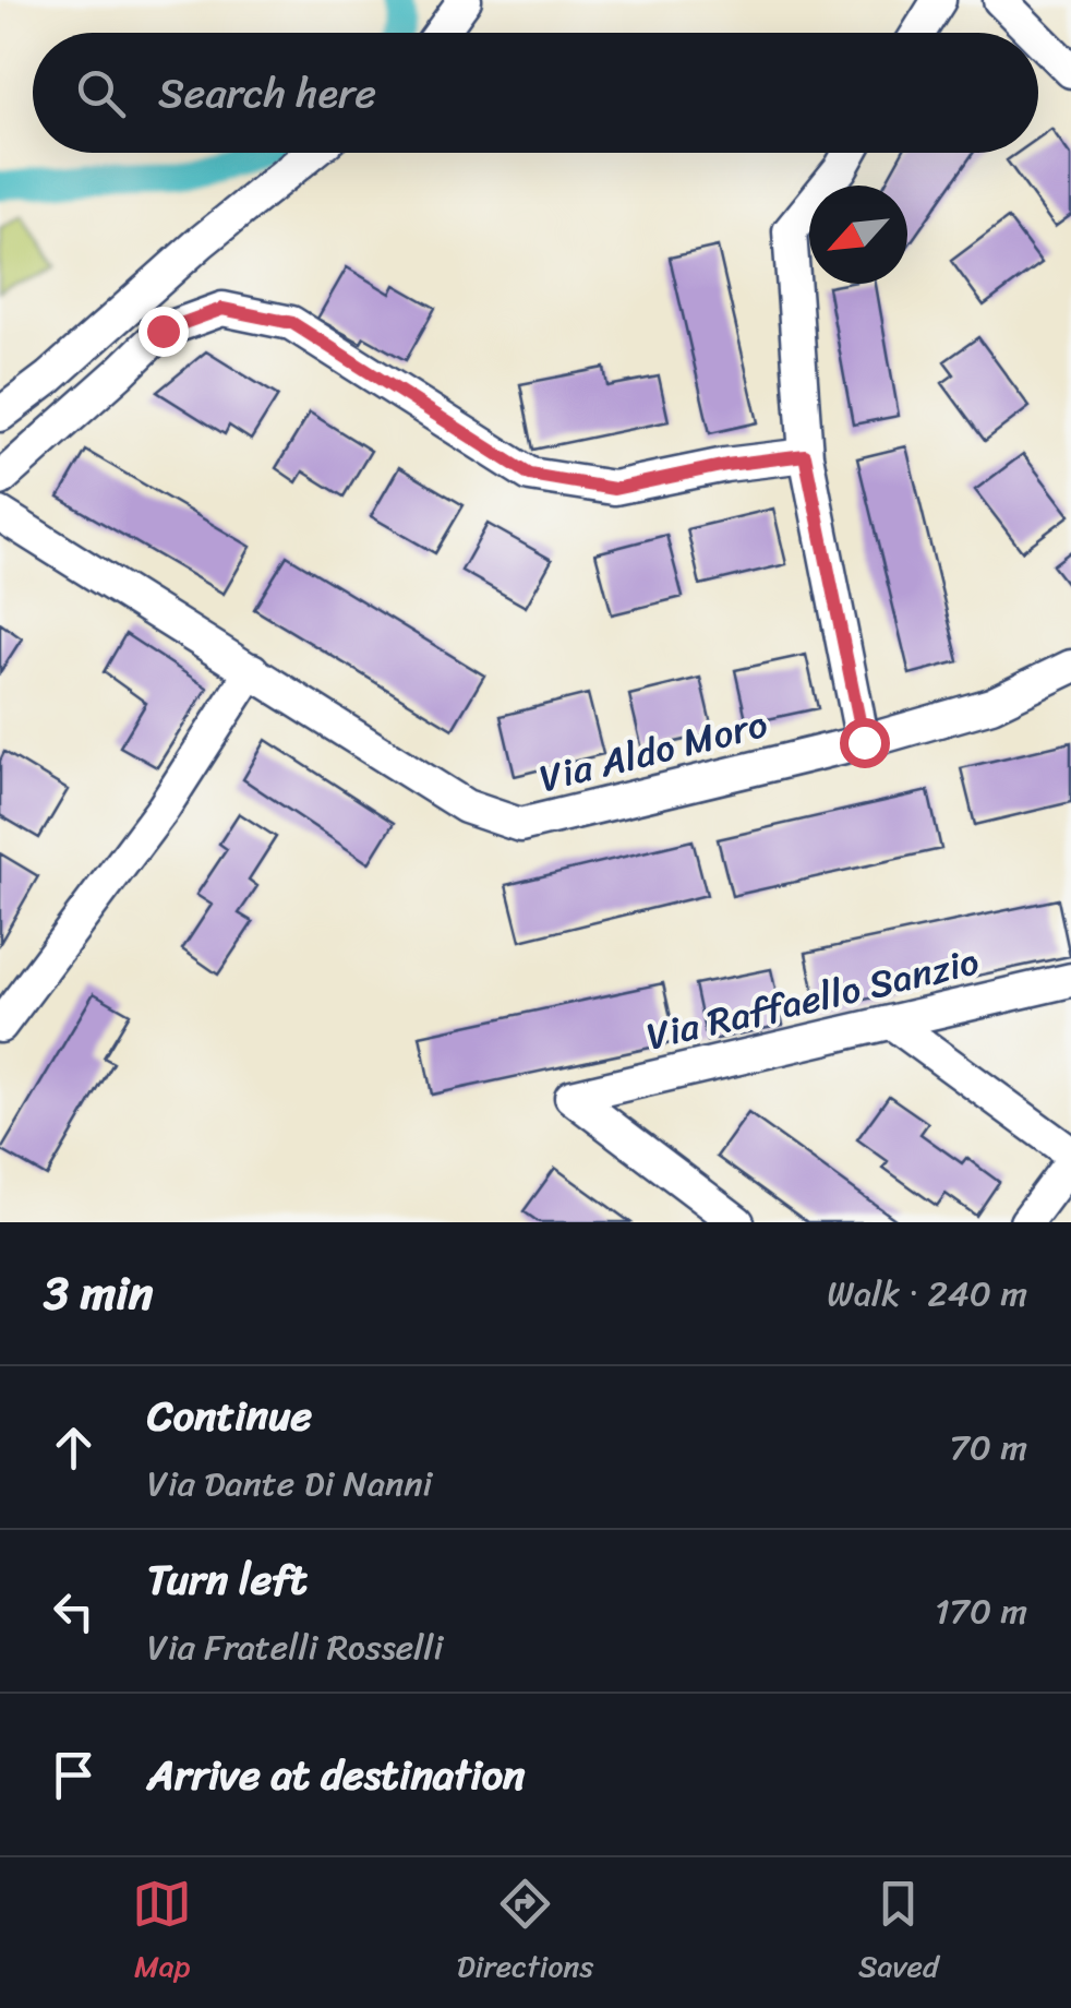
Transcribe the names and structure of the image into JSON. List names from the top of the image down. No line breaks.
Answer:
{"streets":{"street":["Via Aldo Moro","Via Raffaello Sanzio"]},"north":"bottom left","page":{"search":"Search here","heading":["3 min","Walk · 240 m"],"list":[["Continue","Via Dante Di Nanni","70 m"],["Turn left","Via Fratelli Rosselli","170 m"],"Arrive at destination"],"nav":["Map","Directions","Saved"]}}
